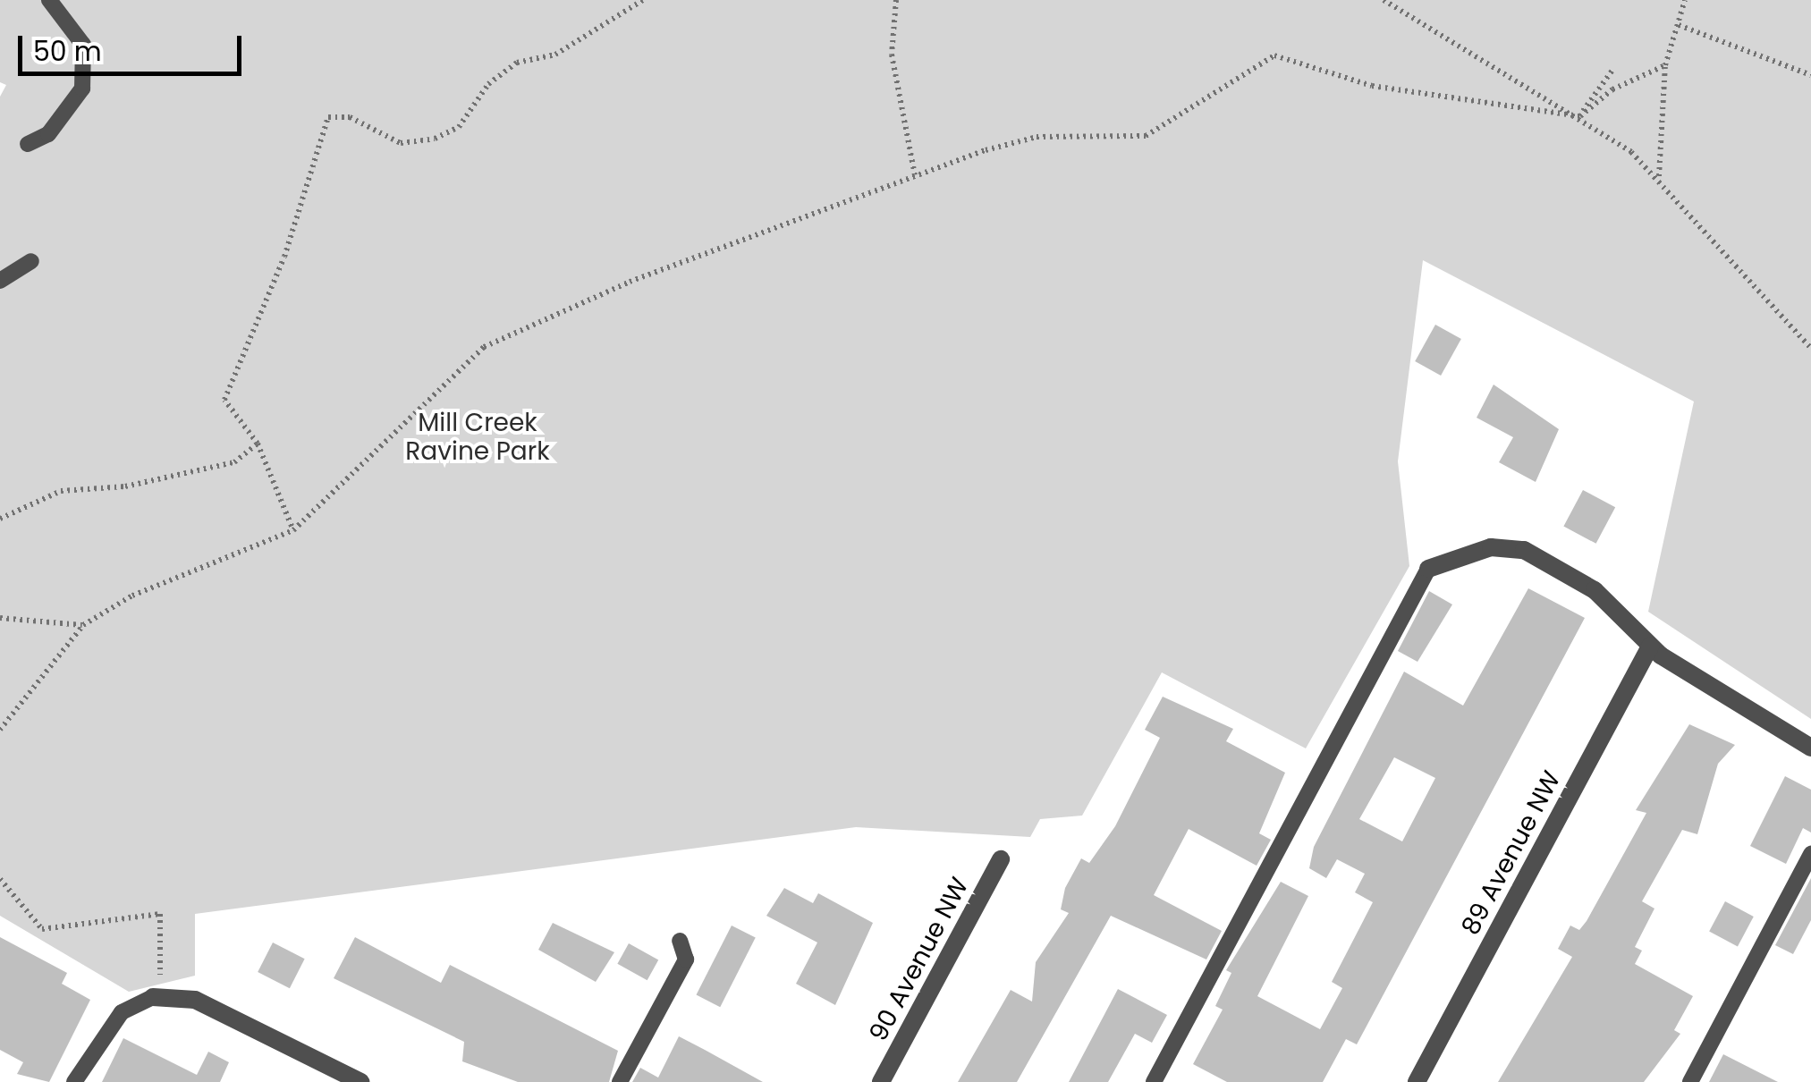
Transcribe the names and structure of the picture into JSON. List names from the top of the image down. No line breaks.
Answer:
{"streets":{"street":["89 Avenue NW","90 Avenue NW"]},"parks":["Mill Creek Ravine Park"],"scale_bar":"50 m"}
